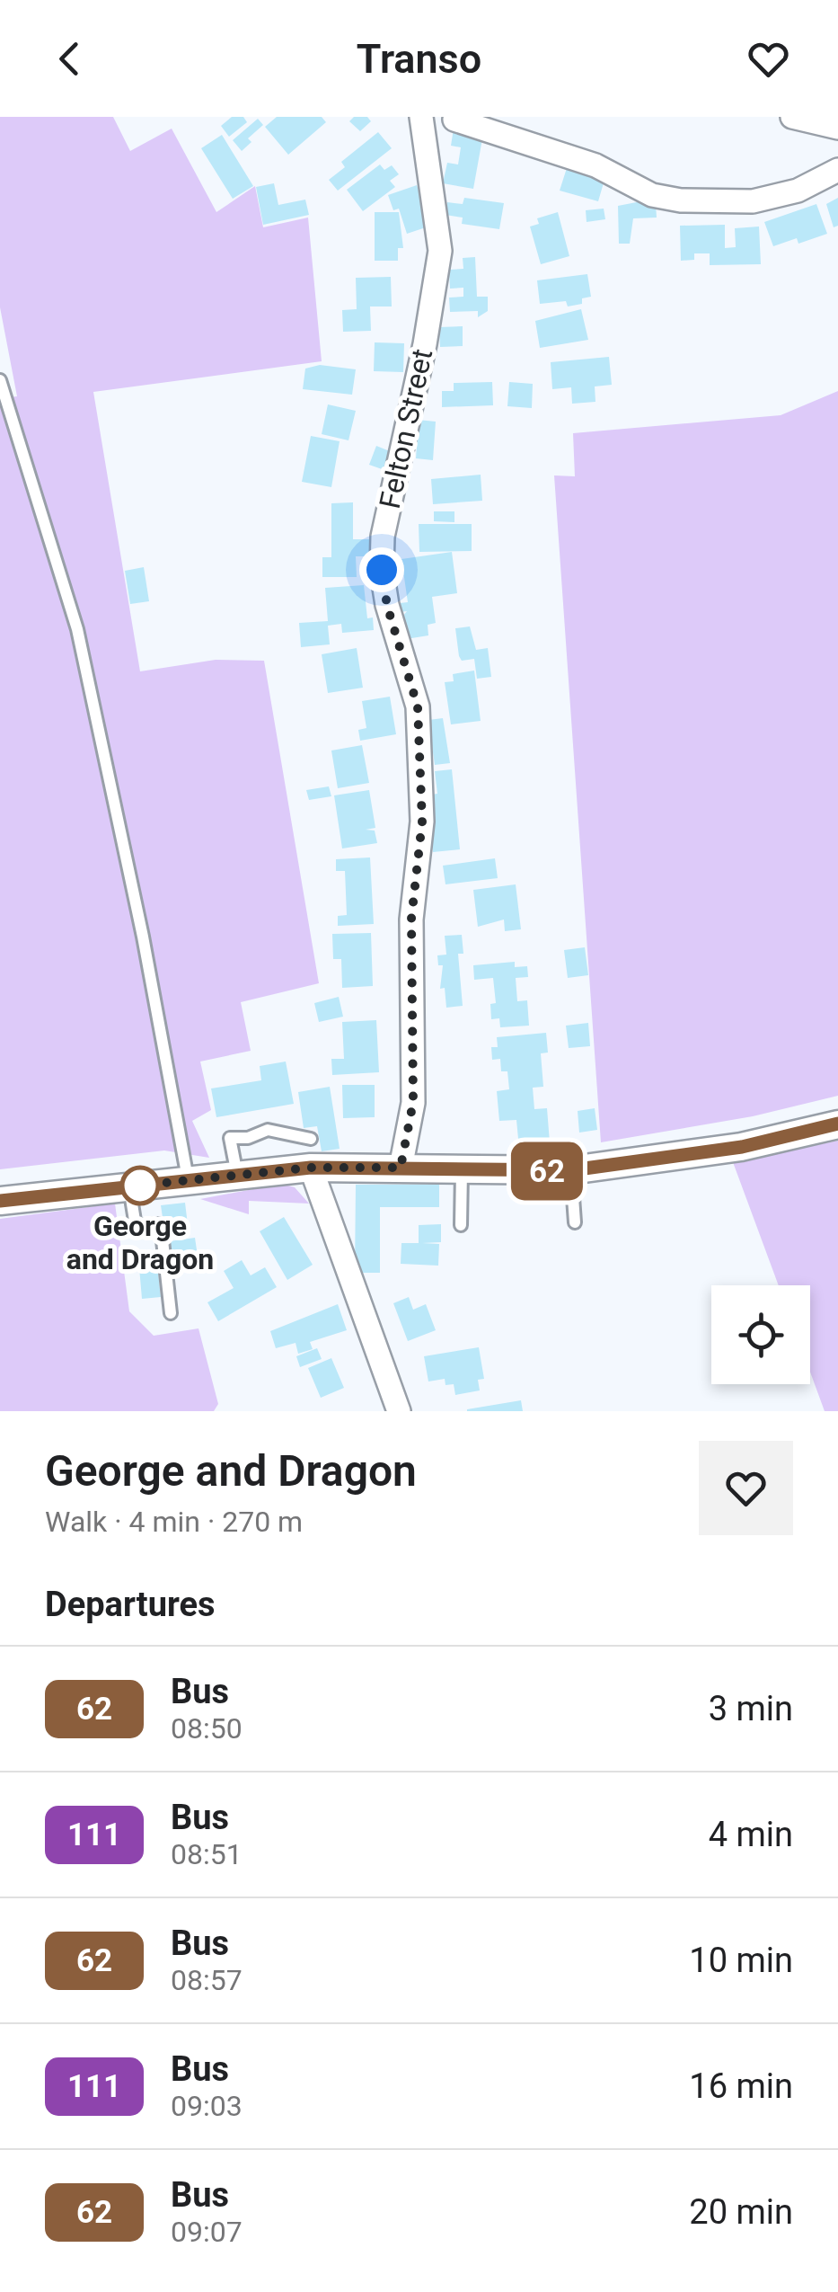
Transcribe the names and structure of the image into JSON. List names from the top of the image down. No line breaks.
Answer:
{"streets":{"street":["Felton Street"]},"places":["George and Dragon"],"lines":["bus line 62"],"page":{"header":"Transo","on_map":"62","heading":[["George and Dragon","Walk · 4 min · 270 m"],"Departures"],"list":[{"mark":"62","name":"Bus","note":"08:50","value":"3 min"},{"mark":"111","name":"Bus","note":"08:51","value":"4 min"},{"mark":"62","name":"Bus","note":"08:57","value":"10 min"},{"mark":"111","name":"Bus","note":"09:03","value":"16 min"},{"mark":"62","name":"Bus","note":"09:07","value":"20 min"}]}}
